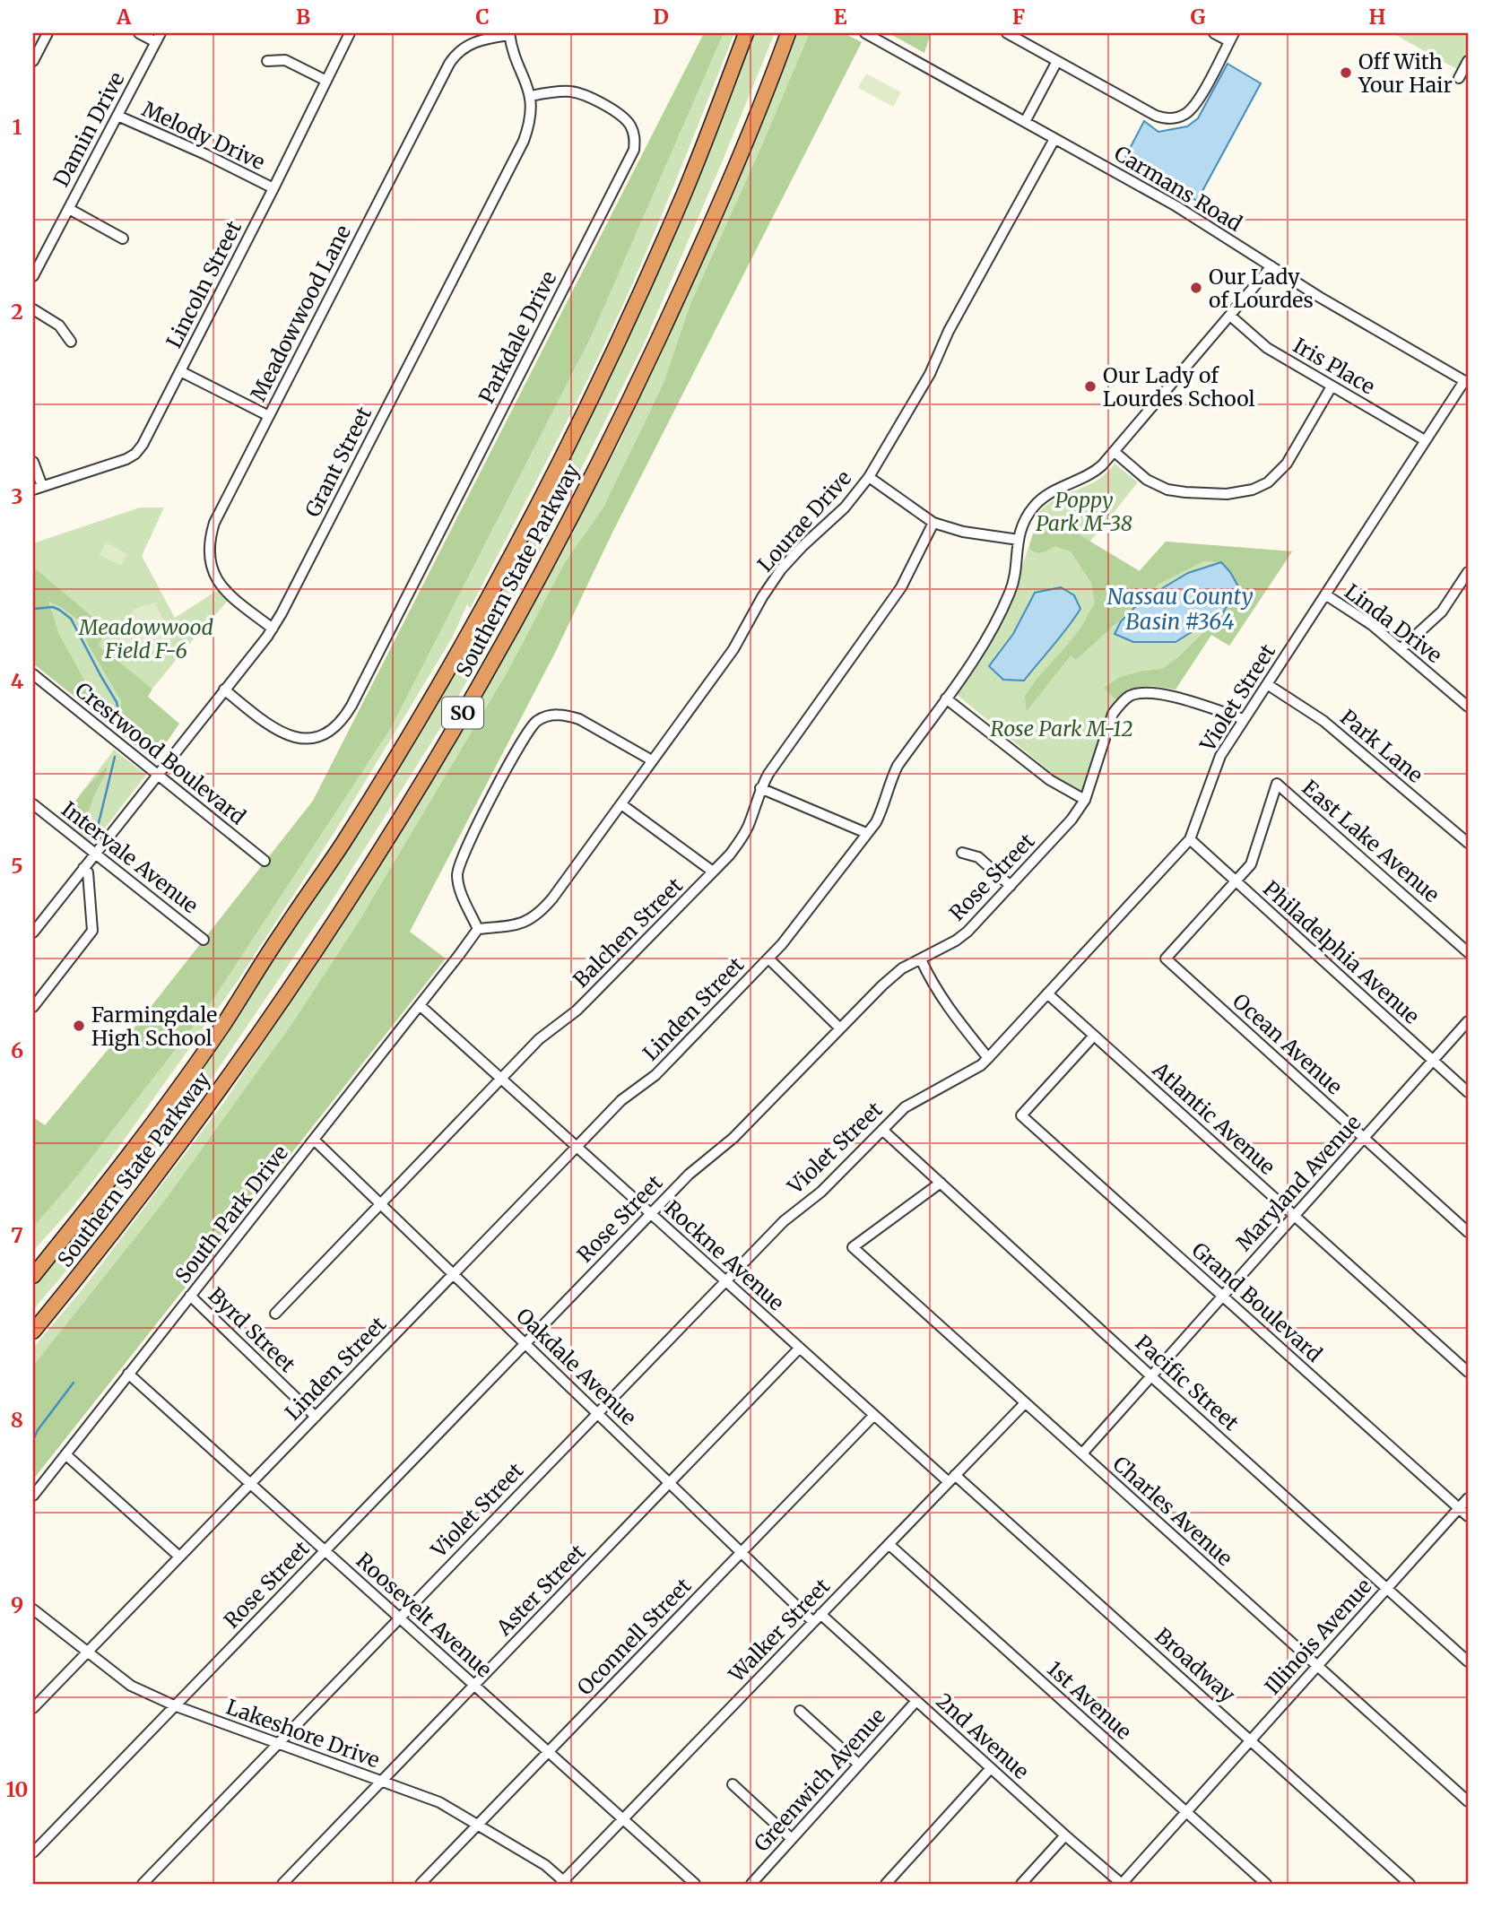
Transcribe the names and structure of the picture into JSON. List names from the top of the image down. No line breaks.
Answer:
{"streets":{"highway":["Southern State Parkway","SO"],"street":["Damin Drive","Melody Drive","Carmans Road","Lincoln Street","Meadowwood Lane","Parkdale Drive","Iris Place","Grant Street","Lourae Drive","Linda Drive","Violet Street","Park Lane","Crestwood Boulevard","East Lake Avenue","Intervale Avenue","Rose Street","Balchen Street","Philadelphia Avenue","Linden Street","Ocean Avenue","Atlantic Avenue","Maryland Avenue","South Park Drive","Rockne Avenue","Grand Boulevard","Byrd Street","Oakdale Avenue","Pacific Street","Charles Avenue","Aster Street","Roosevelt Avenue","Walker Street","Oconnell Street","Illinois Avenue","Broadway","1st Avenue","Lakeshore Drive","2nd Avenue","Greenwich Avenue"]},"crossings":[["Damin Drive","Melody Drive"],["Melody Drive","Lincoln Street"],["Carmans Road","Lourae Drive"],["Carmans Road","Violet Street"],["Carmans Road","Linden Street"],["Meadowwood Lane","Grant Street"],["Parkdale Drive","Grant Street"],["Iris Place","Violet Street"],["Iris Place","Linden Street"],["Grant Street","Crestwood Boulevard"],["Grant Street","Intervale Avenue"],["Lourae Drive","South Park Drive"],["Linda Drive","Violet Street"],["Violet Street","Park Lane"],["Violet Street","Rose Street"],["Violet Street","Philadelphia Avenue"],["Violet Street","Atlantic Avenue"],["Violet Street","Rockne Avenue"],["Violet Street","Oakdale Avenue"],["Violet Street","Pacific Street"],["Violet Street","Roosevelt Avenue"],["Violet Street","Lakeshore Drive"],["East Lake Avenue","Philadelphia Avenue"],["East Lake Avenue","Ocean Avenue"],["Rose Street","Rockne Avenue"],["Rose Street","Oakdale Avenue"],["Rose Street","Roosevelt Avenue"],["Rose Street","Lakeshore Drive"],["Balchen Street","Rockne Avenue"],["Balchen Street","Oakdale Avenue"],["Philadelphia Avenue","Ocean Avenue"],["Philadelphia Avenue","Maryland Avenue"],["Linden Street","Rockne Avenue"],["Linden Street","Byrd Street"],["Linden Street","Oakdale Avenue"],["Linden Street","Roosevelt Avenue"],["Linden Street","Lakeshore Drive"],["Ocean Avenue","Maryland Avenue"],["Atlantic Avenue","Maryland Avenue"],["Atlantic Avenue","Grand Boulevard"],["Maryland Avenue","Grand Boulevard"],["Maryland Avenue","Pacific Street"],["Maryland Avenue","Charles Avenue"],["South Park Drive","Rockne Avenue"],["South Park Drive","Byrd Street"],["South Park Drive","Oakdale Avenue"],["South Park Drive","Roosevelt Avenue"],["Rockne Avenue","Aster Street"],["Rockne Avenue","Walker Street"],["Rockne Avenue","Oconnell Street"],["Rockne Avenue","Broadway"],["Grand Boulevard","Illinois Avenue"],["Oakdale Avenue","Aster Street"],["Oakdale Avenue","Walker Street"],["Oakdale Avenue","Oconnell Street"],["Oakdale Avenue","2nd Avenue"],["Pacific Street","Charles Avenue"],["Pacific Street","Illinois Avenue"],["Charles Avenue","Walker Street"],["Charles Avenue","Illinois Avenue"],["Aster Street","Roosevelt Avenue"],["Aster Street","Lakeshore Drive"],["Roosevelt Avenue","Walker Street"],["Roosevelt Avenue","Oconnell Street"],["Walker Street","Broadway"],["Walker Street","1st Avenue"],["Walker Street","Lakeshore Drive"],["Walker Street","2nd Avenue"],["Oconnell Street","Lakeshore Drive"],["Illinois Avenue","Broadway"],["Illinois Avenue","1st Avenue"],["Illinois Avenue","2nd Avenue"],["2nd Avenue","Greenwich Avenue"]],"water":["Nassau County Basin #364"],"parks":["Poppy Park M-38","Meadowwood Field F-6","Rose Park M-12"],"places":["Off With Your Hair","Our Lady of Lourdes","Our Lady of Lourdes School","Farmingdale High School"],"grid":{"columns":["A","B","C","D","E","F","G","H"],"rows":["1","2","3","4","5","6","7","8","9","10"]}}
